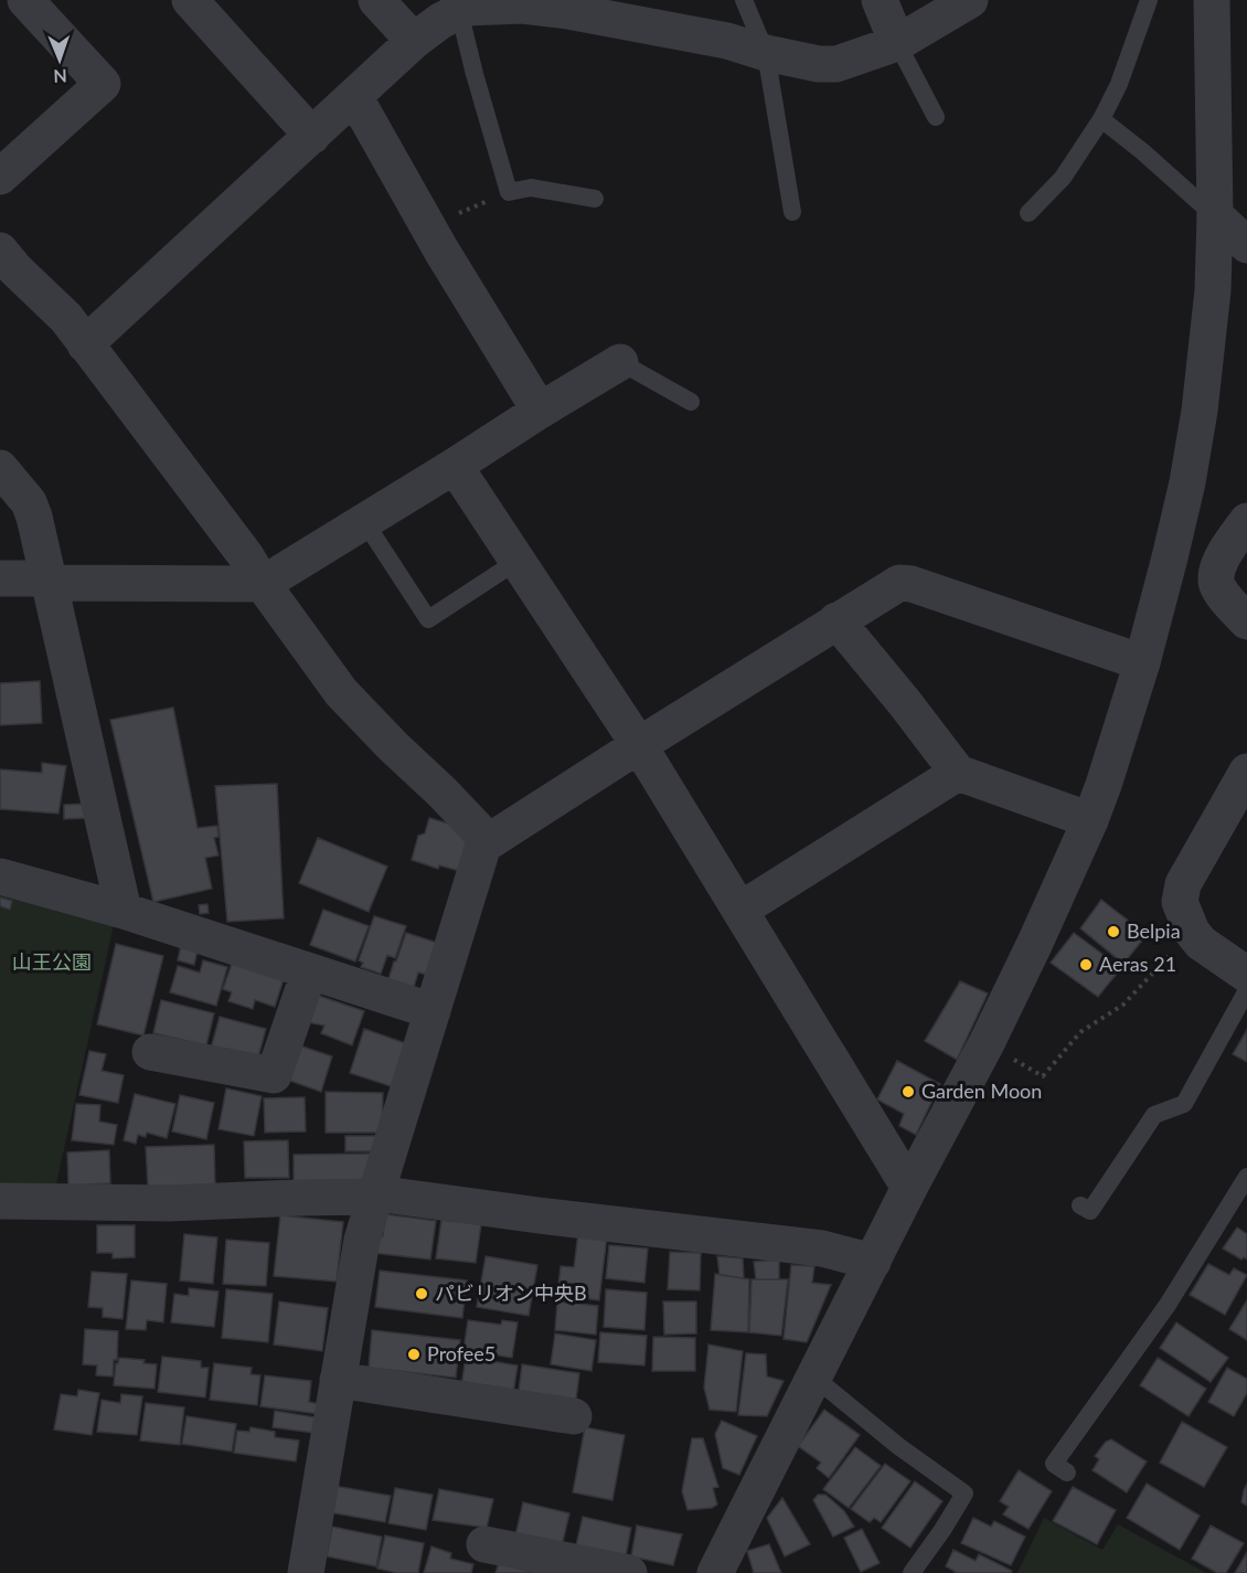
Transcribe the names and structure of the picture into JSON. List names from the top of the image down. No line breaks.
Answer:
{"parks":["山王公園"],"places":["Belpia","Aeras 21","Garden Moon","パビリオン中央B","Profee5"],"north":"bottom"}
